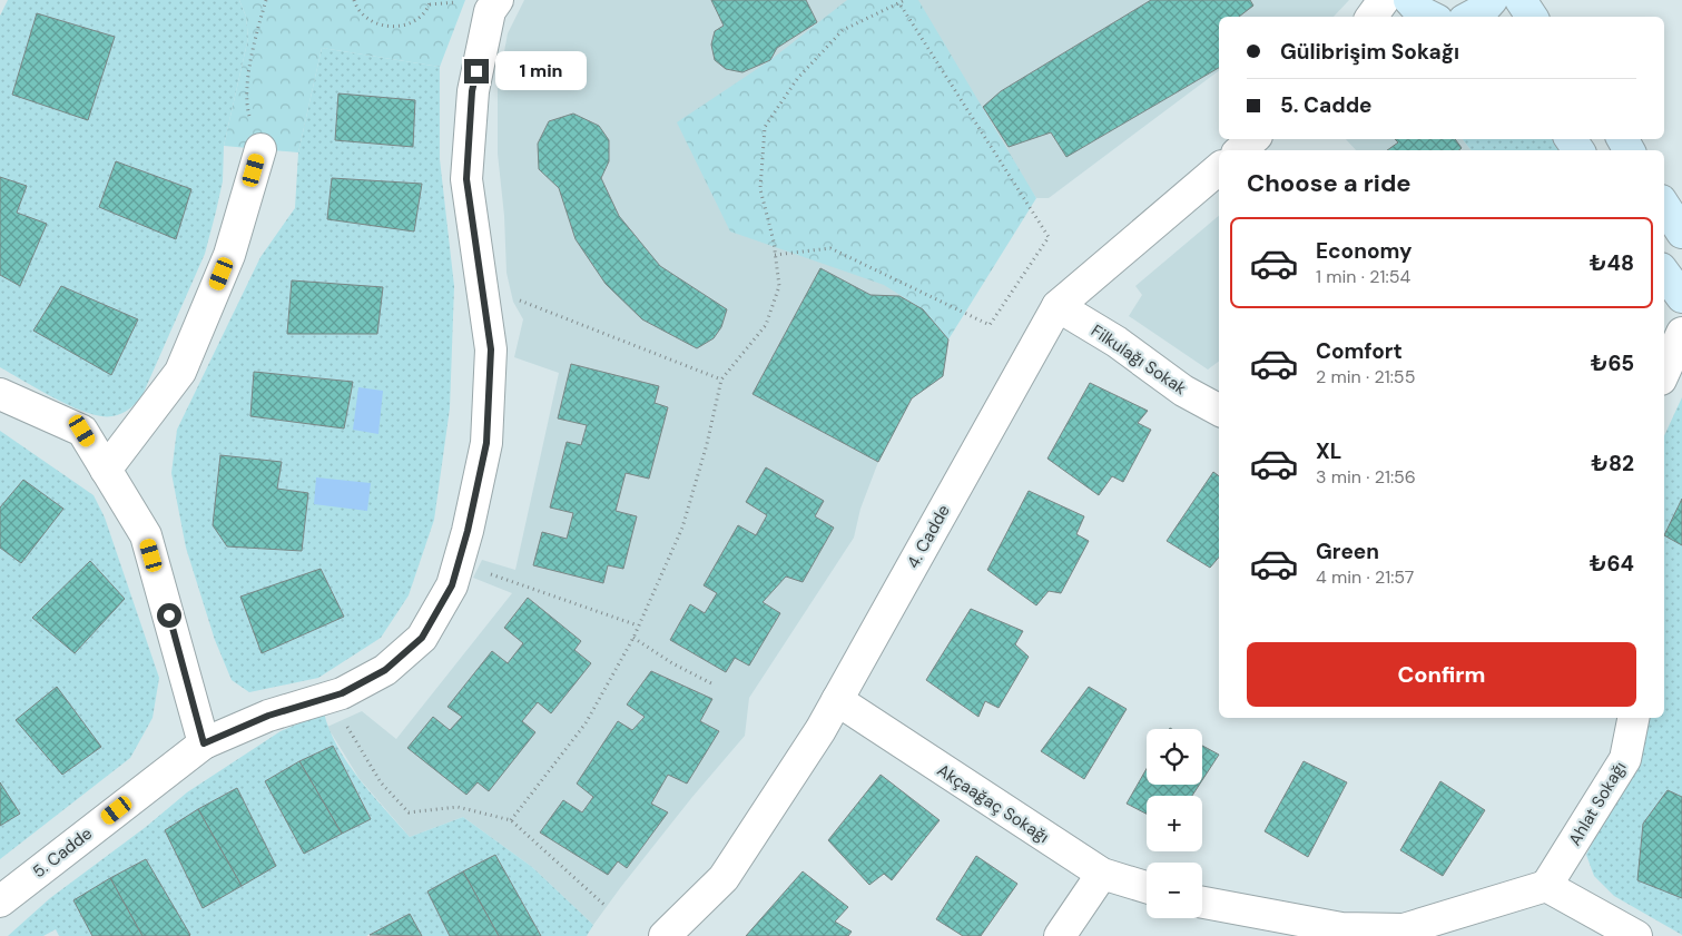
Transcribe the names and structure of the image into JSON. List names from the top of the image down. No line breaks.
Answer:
{"streets":{"street":["Filkulağı Sokak","4. Cadde","Akçaağaç Sokağı","Ahlat Sokağı","5. Cadde"]},"crossings":[["Filkulağı Sokak","4. Cadde"],["4. Cadde","Akçaağaç Sokağı"]],"page":{"banner":["Gülibrişim Sokağı","5. Cadde"],"bubble":"1 min","heading":"Choose a ride","list":[{"name":"Economy","note":"1 min · 21:54","value":"₺48"},{"name":"Comfort","note":"2 min · 21:55","value":"₺65"},{"name":"XL","note":"3 min · 21:56","value":"₺82"},{"name":"Green","note":"4 min · 21:57","value":"₺64"}],"buttons":"Confirm","map_buttons":["+","−"]}}
